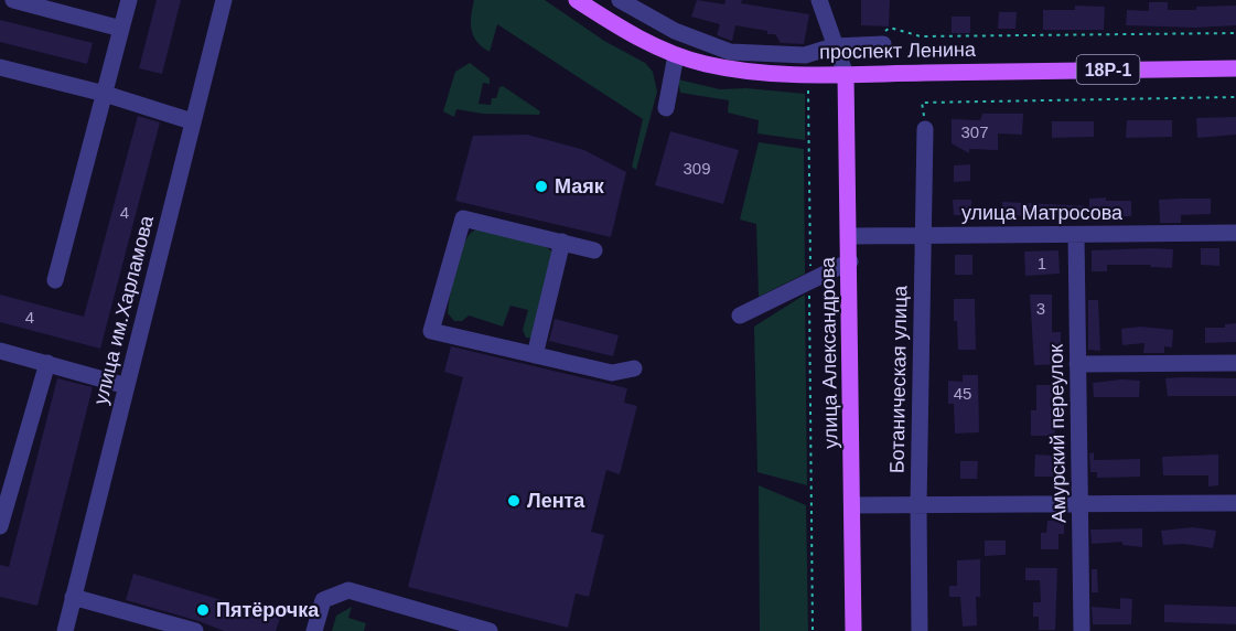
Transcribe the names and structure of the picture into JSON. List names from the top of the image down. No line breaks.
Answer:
{"streets":{"main road":["проспект Ленина","18Р-1","улица Александрова"],"street":["улица Матросова","улица им.Харламова","Ботаническая улица","Амурский переулок"]},"crossings":[["проспект Ленина","улица Александрова"],["улица Матросова","улица Александрова"],["улица Матросова","Ботаническая улица"],["улица Матросова","Амурский переулок"]],"places":["Маяк","Лента","Пятёрочка"],"house_numbers":["307","309","4","1","3","4","45"]}
